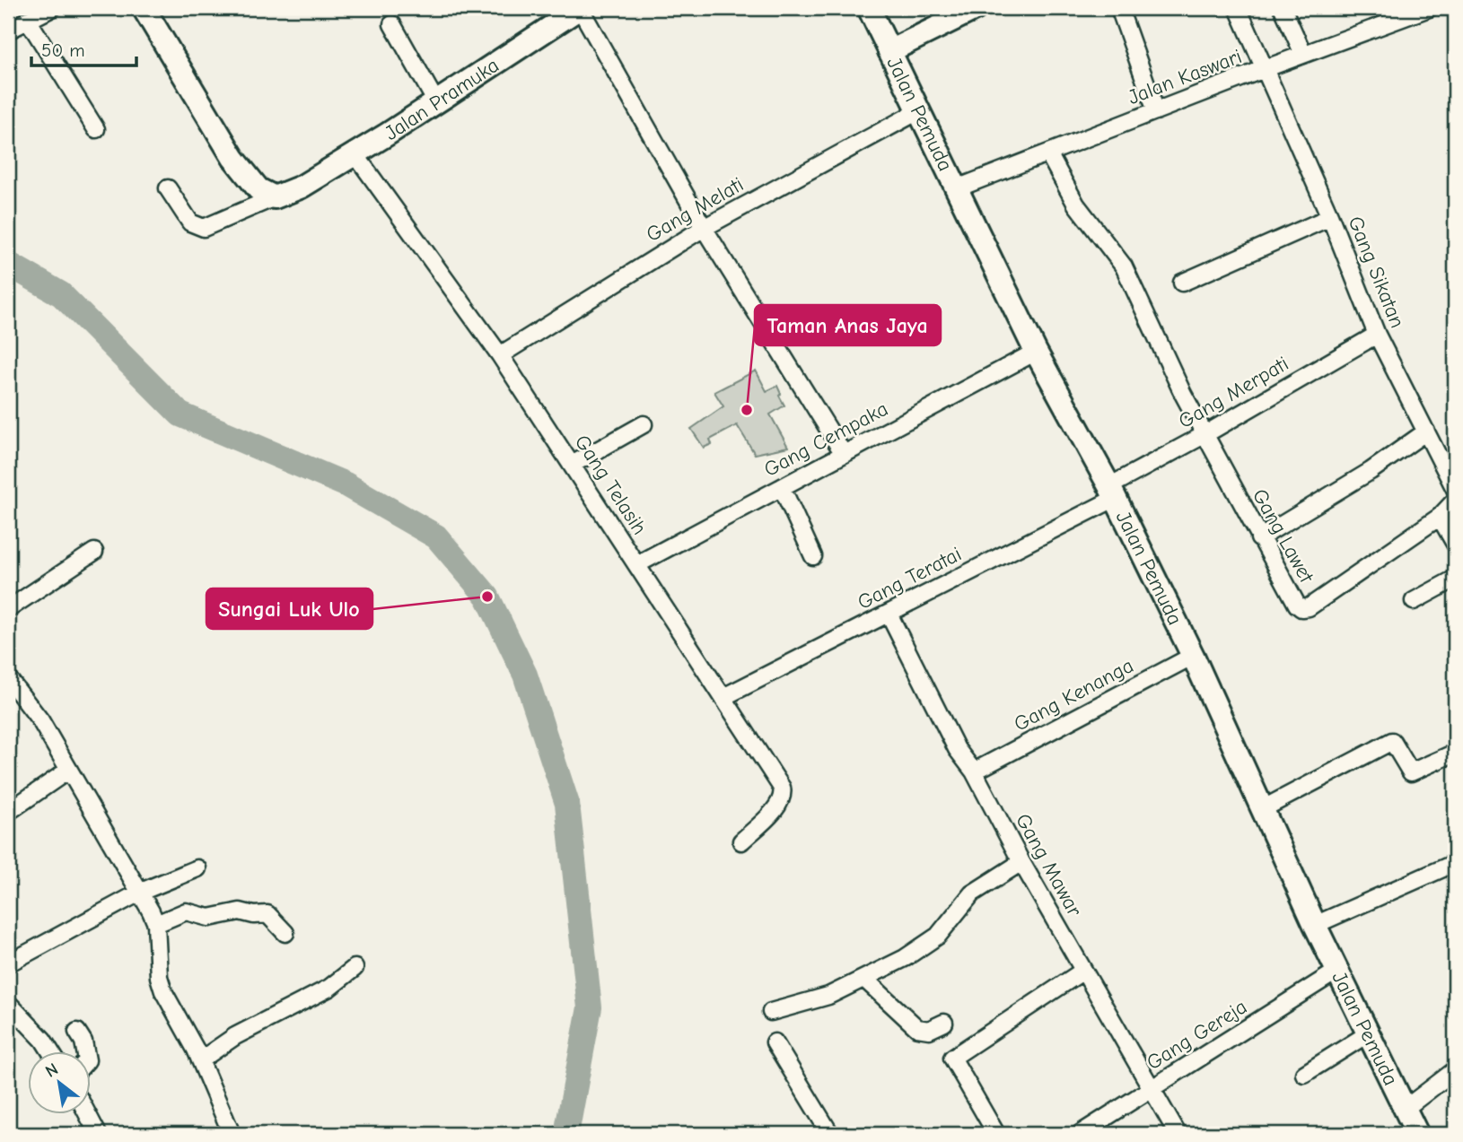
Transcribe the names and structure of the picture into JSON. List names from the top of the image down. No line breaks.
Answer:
{"streets":{"main road":["Jalan Pramuka","Jalan Pemuda"],"street":["Jalan Kaswari","Gang Melati","Gang Sikatan","Gang Merpati","Gang Cempaka","Gang Telasih","Gang Lawet","Gang Teratai","Gang Kenanga","Gang Mawar","Gang Gereja"]},"crossings":[["Jalan Kaswari","Jalan Pemuda"],["Jalan Kaswari","Gang Sikatan"],["Jalan Kaswari","Gang Lawet"],["Jalan Pramuka","Gang Telasih"],["Jalan Pemuda","Gang Melati"],["Jalan Pemuda","Gang Merpati"],["Jalan Pemuda","Gang Cempaka"],["Jalan Pemuda","Gang Teratai"],["Jalan Pemuda","Gang Kenanga"],["Jalan Pemuda","Gang Gereja"],["Gang Melati","Gang Telasih"],["Gang Sikatan","Gang Merpati"],["Gang Merpati","Gang Lawet"],["Gang Merpati","Gang Teratai"],["Gang Cempaka","Gang Telasih"],["Gang Telasih","Gang Teratai"],["Gang Teratai","Gang Mawar"],["Gang Kenanga","Gang Mawar"],["Gang Mawar","Gang Gereja"]],"places":["Taman Anas Jaya","Sungai Luk Ulo"],"scale_bar":"50 m","north":"top left"}
